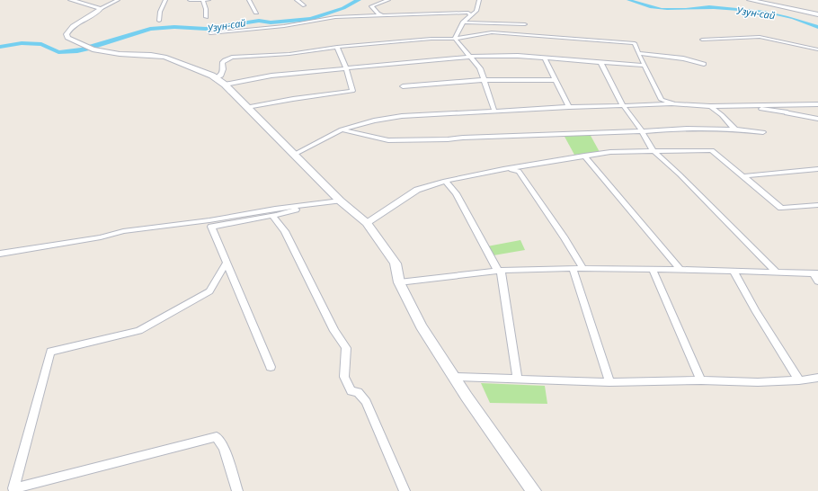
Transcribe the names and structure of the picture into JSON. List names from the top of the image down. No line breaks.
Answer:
{"water":["Узун-сай"]}
